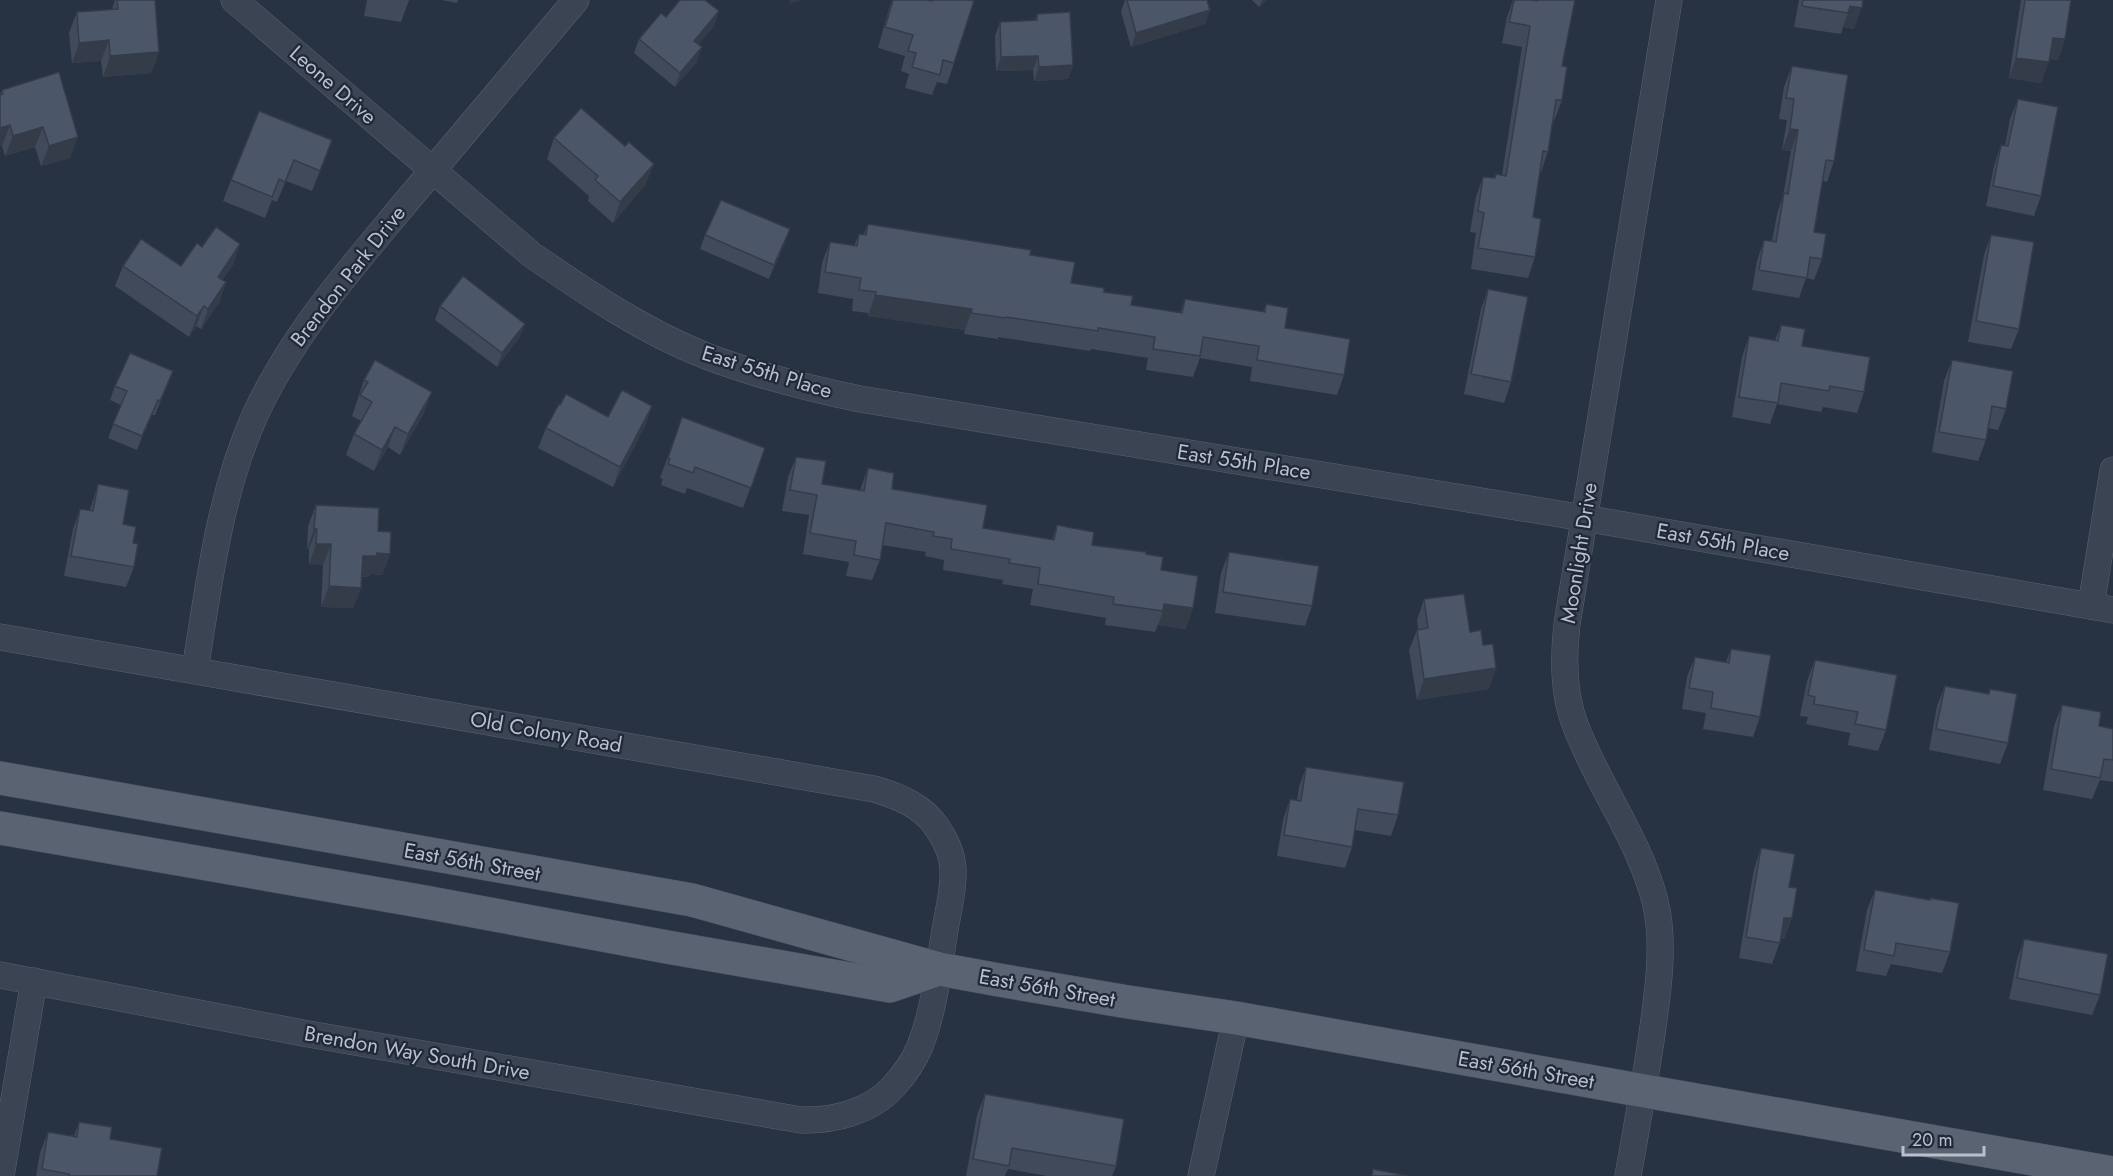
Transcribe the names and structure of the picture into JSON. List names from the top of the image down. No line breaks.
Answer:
{"streets":{"main road":["East 56th Street"],"street":["Leone Drive","Brendon Park Drive","East 55th Place","Moonlight Drive","Old Colony Road","Brendon Way South Drive"]},"crossings":[["Leone Drive","Brendon Park Drive"],["Leone Drive","East 55th Place"],["Brendon Park Drive","East 55th Place"],["Brendon Park Drive","Old Colony Road"],["East 55th Place","Moonlight Drive"],["Moonlight Drive","East 56th Street"],["Old Colony Road","East 56th Street"],["Old Colony Road","Brendon Way South Drive"]],"scale_bar":"20 m"}
